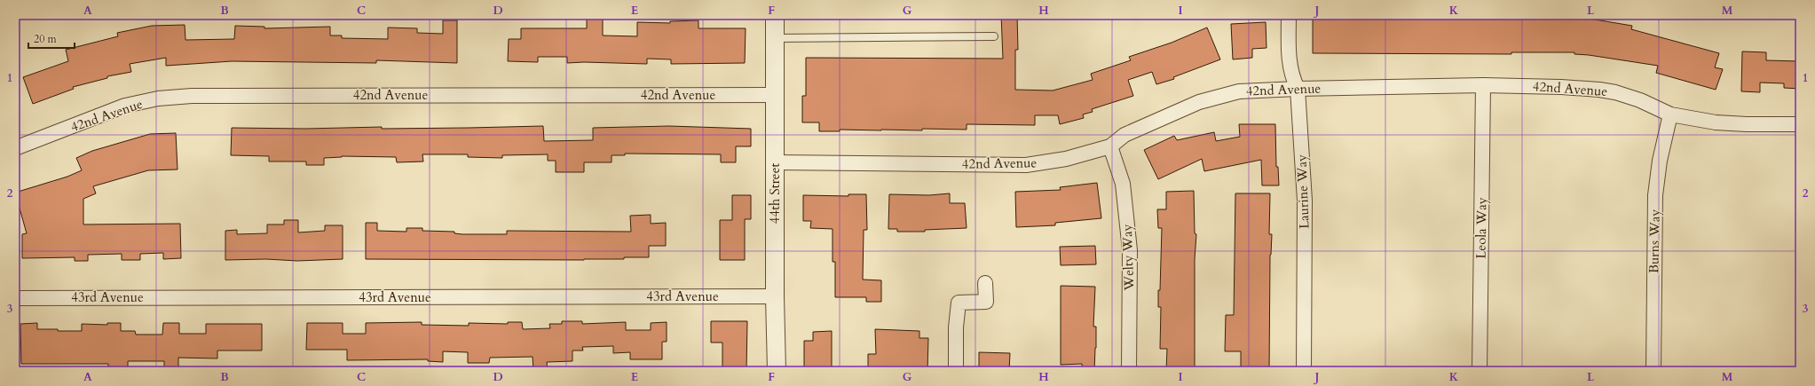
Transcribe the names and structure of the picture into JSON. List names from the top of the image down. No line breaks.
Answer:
{"streets":{"street":["42nd Avenue","Laurine Way","44th Street","Leola Way","Burns Way","Welty Way","43rd Avenue"]},"crossings":[["42nd Avenue","Laurine Way"],["42nd Avenue","44th Street"],["42nd Avenue","Leola Way"],["42nd Avenue","Burns Way"],["42nd Avenue","Welty Way"],["44th Street","43rd Avenue"]],"scale_bar":"20 m","grid":{"columns":["A","B","C","D","E","F","G","H","I","J","K","L","M"],"rows":["1","2","3"]}}
